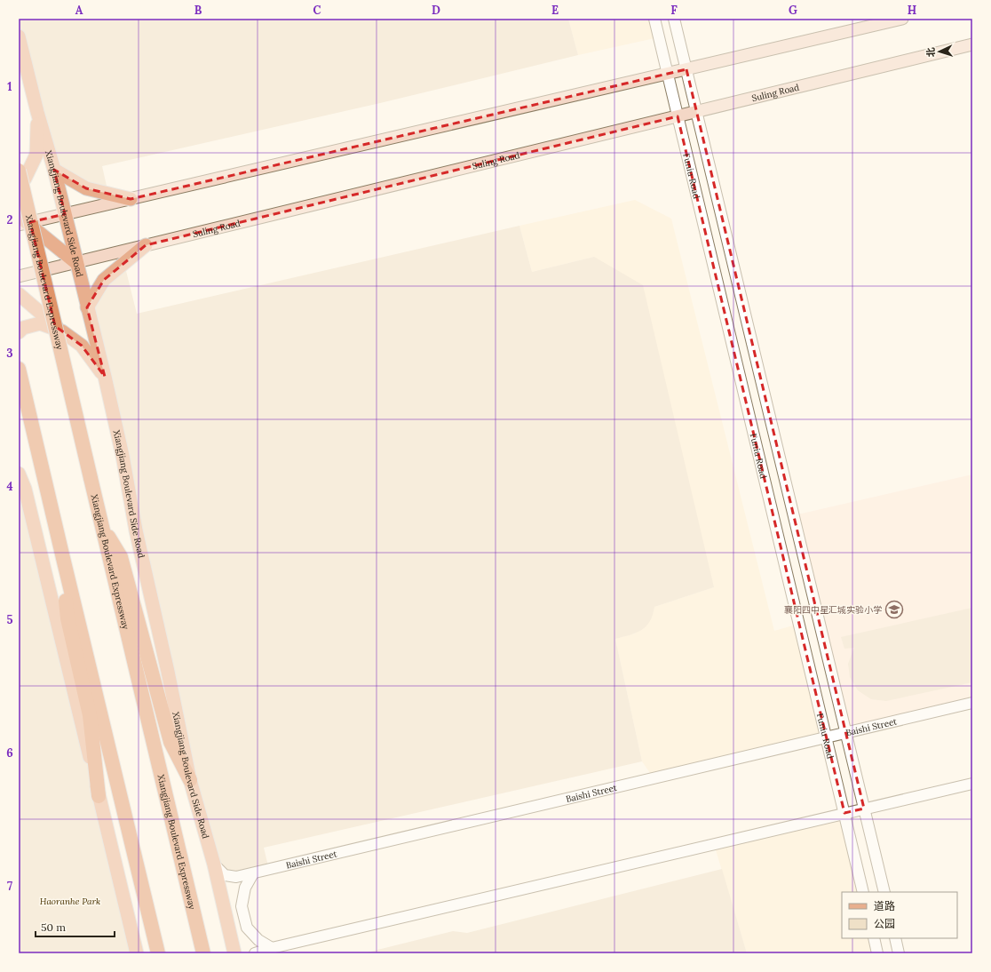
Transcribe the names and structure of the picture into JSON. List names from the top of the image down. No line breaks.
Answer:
{"streets":{"highway":["Xiangjiang Boulevard Expressway"],"main road":["Suling Road","Xiangjiang Boulevard Side Road"],"street":["Funiu Road","Baishi Street"]},"crossings":[["Suling Road","Funiu Road"],["Suling Road","Xiangjiang Boulevard Side Road"],["Funiu Road","Baishi Street"],["Xiangjiang Boulevard Side Road","Baishi Street"]],"parks":["Haoranhe Park"],"places":{"school or university":["襄阳四中星汇城实验小学"]},"legend":["道路","公园"],"scale_bar":"50 m","north":"left","grid":{"columns":["A","B","C","D","E","F","G","H"],"rows":["1","2","3","4","5","6","7"]}}
